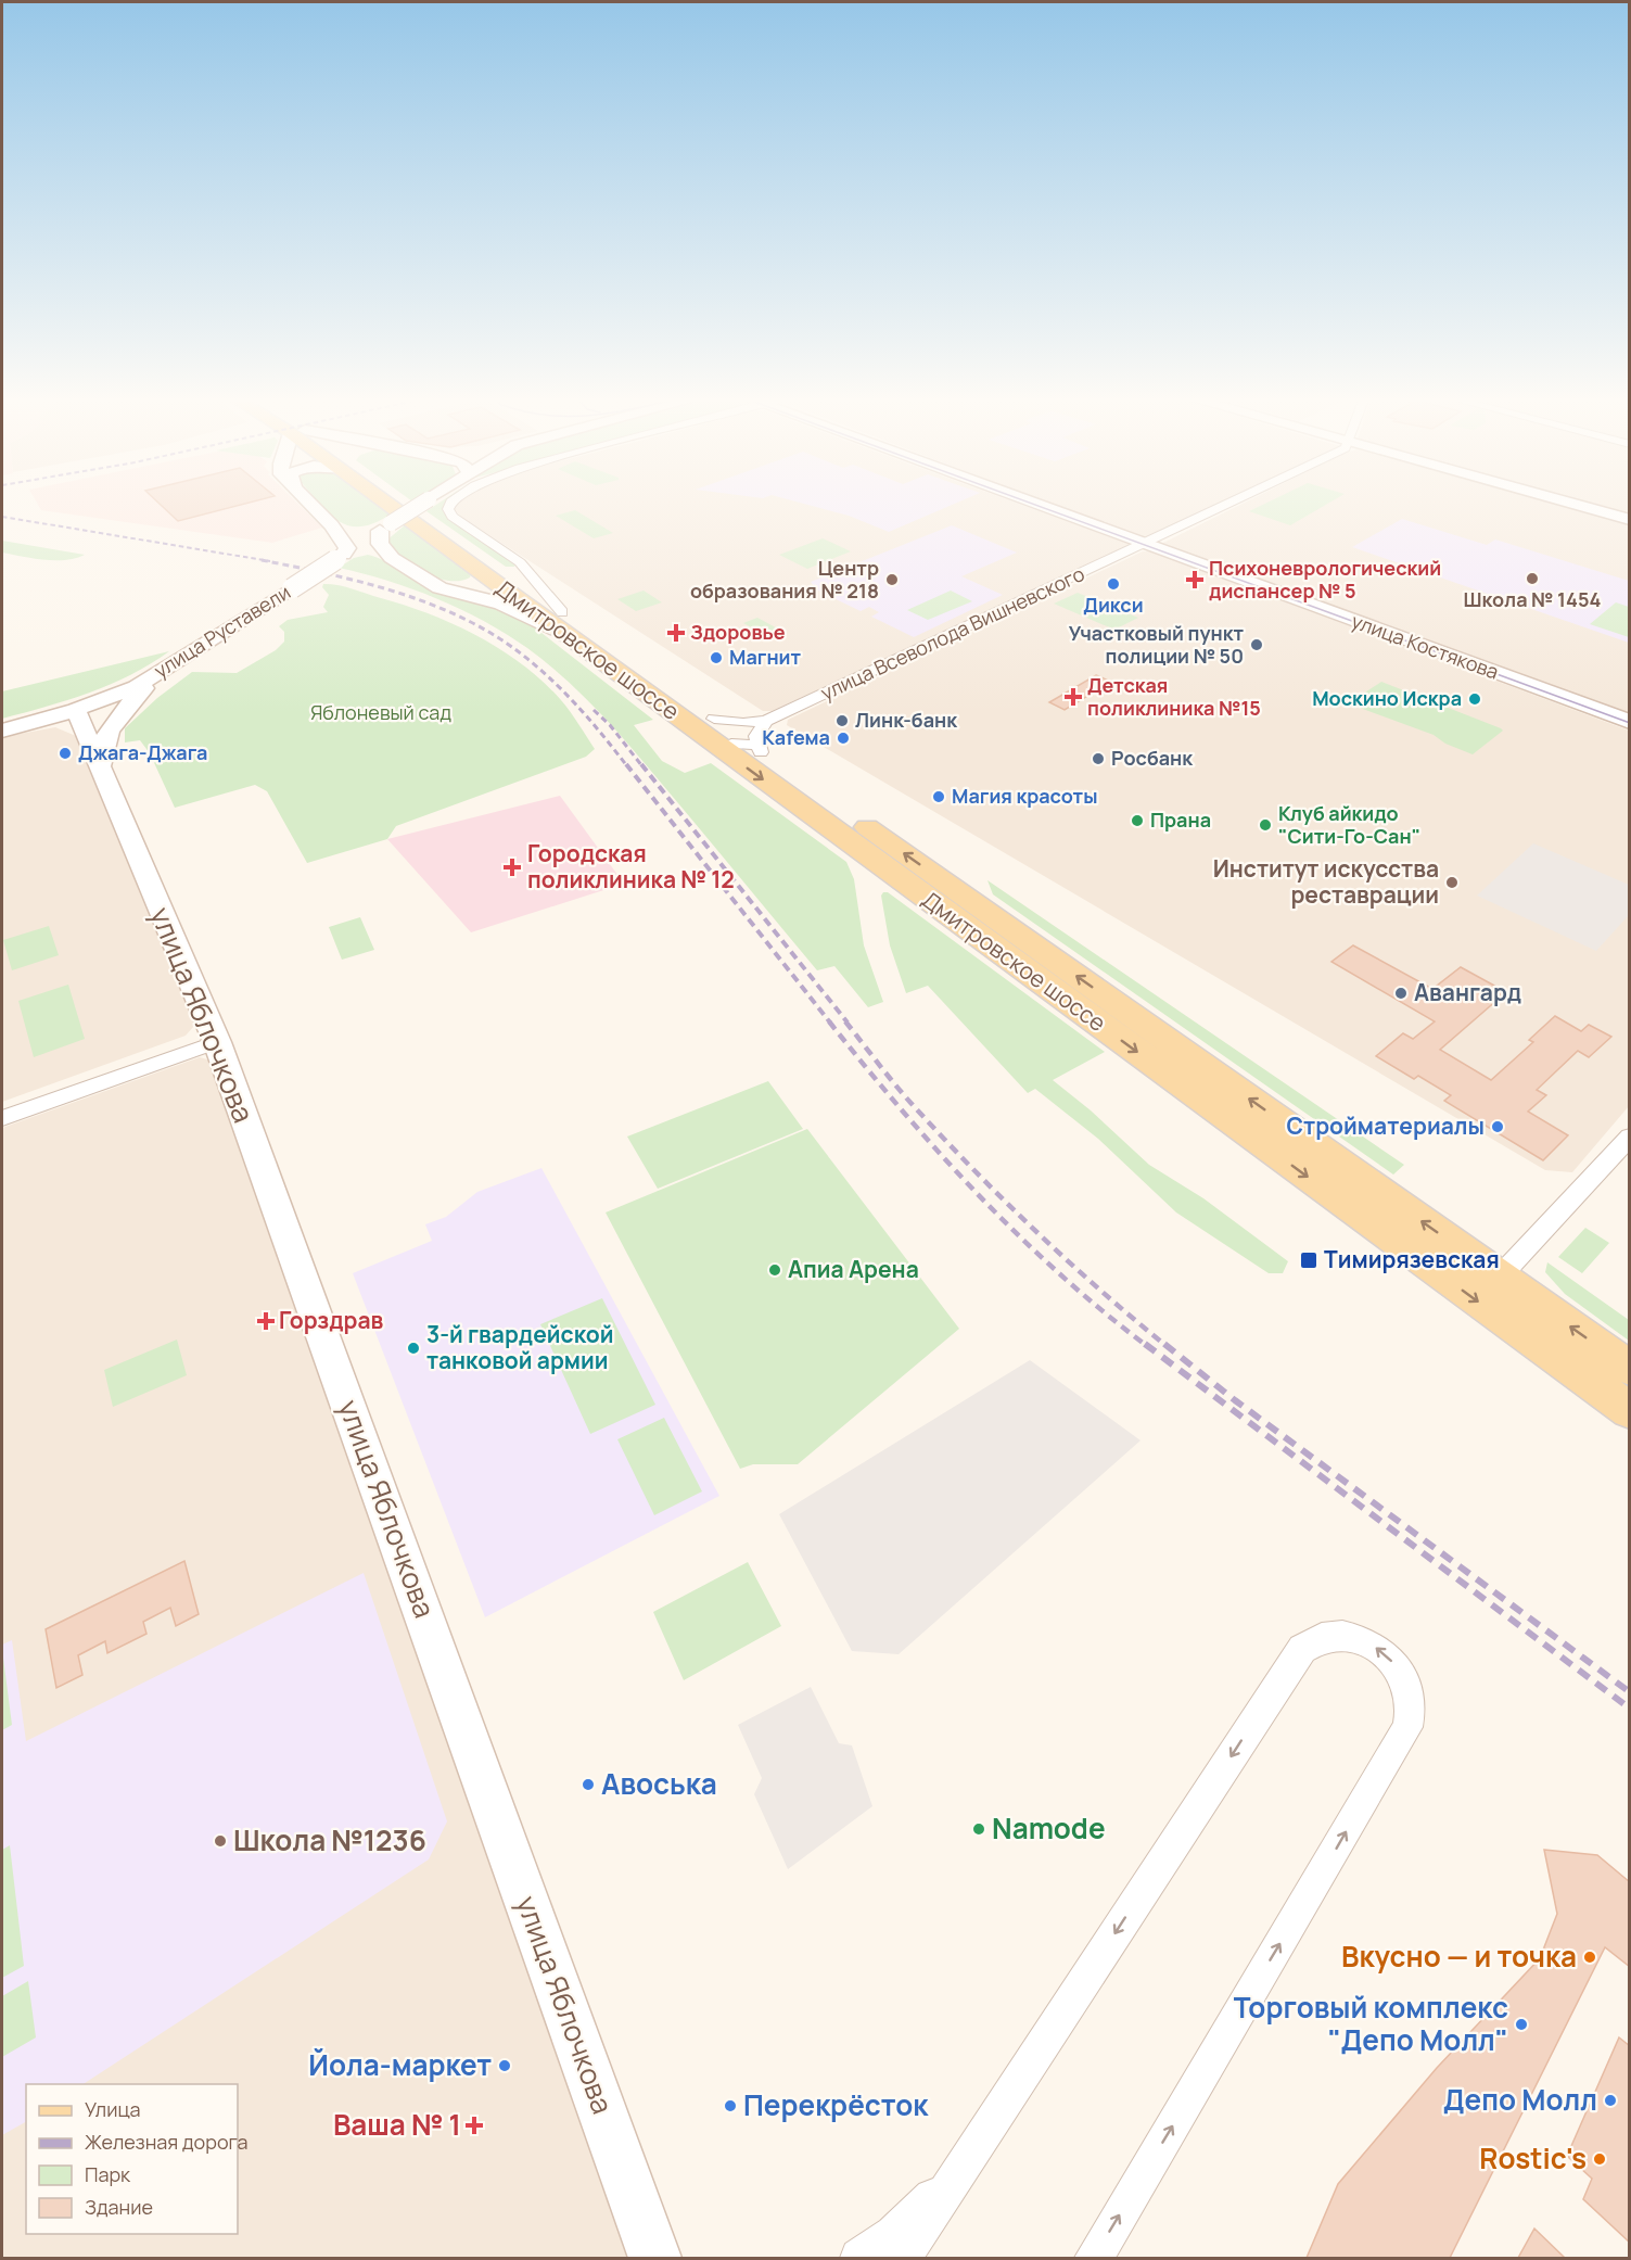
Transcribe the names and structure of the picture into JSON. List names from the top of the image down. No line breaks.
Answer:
{"streets":{"main road":["улица Руставели","улица Костякова","Дмитровское шоссе","улица Яблочкова"],"street":["улица Всеволода Вишневского"]},"crossings":[["улица Руставели","Дмитровское шоссе"],["улица Руставели","улица Яблочкова"],["улица Всеволода Вишневского","улица Костякова"],["улица Всеволода Вишневского","Дмитровское шоссе"]],"parks":["Яблоневый сад"],"places":{"other":["Школа № 1454","Центр образования № 218","Дикси","Участковый пункт полиции № 50","Магнит","Москино Искра","Линк-банк","Каfема","Джага-Джага","Росбанк","Магия красоты","Прана","Клуб айкидо \"Сити-Го-Сан\"","Институт искусства реставрации","Авангард","Стройматериалы","Апиа Арена","3-й гвардейской танковой армии","Авоська","Namode","Школа №1236","Вкусно — и точка","Торговый комплекс \"Депо Молл\"","Йола-маркет","Депо Молл","Перекрёсток","Rostic's"],"health":["Психоневрологический диспансер № 5","Здоровье","Детская поликлиника №15","Городская поликлиника № 12","Горздрав","Ваша № 1"],"transit":["Тимирязевская"]},"legend":["Улица","Железная дорога","Парк","Здание"]}
